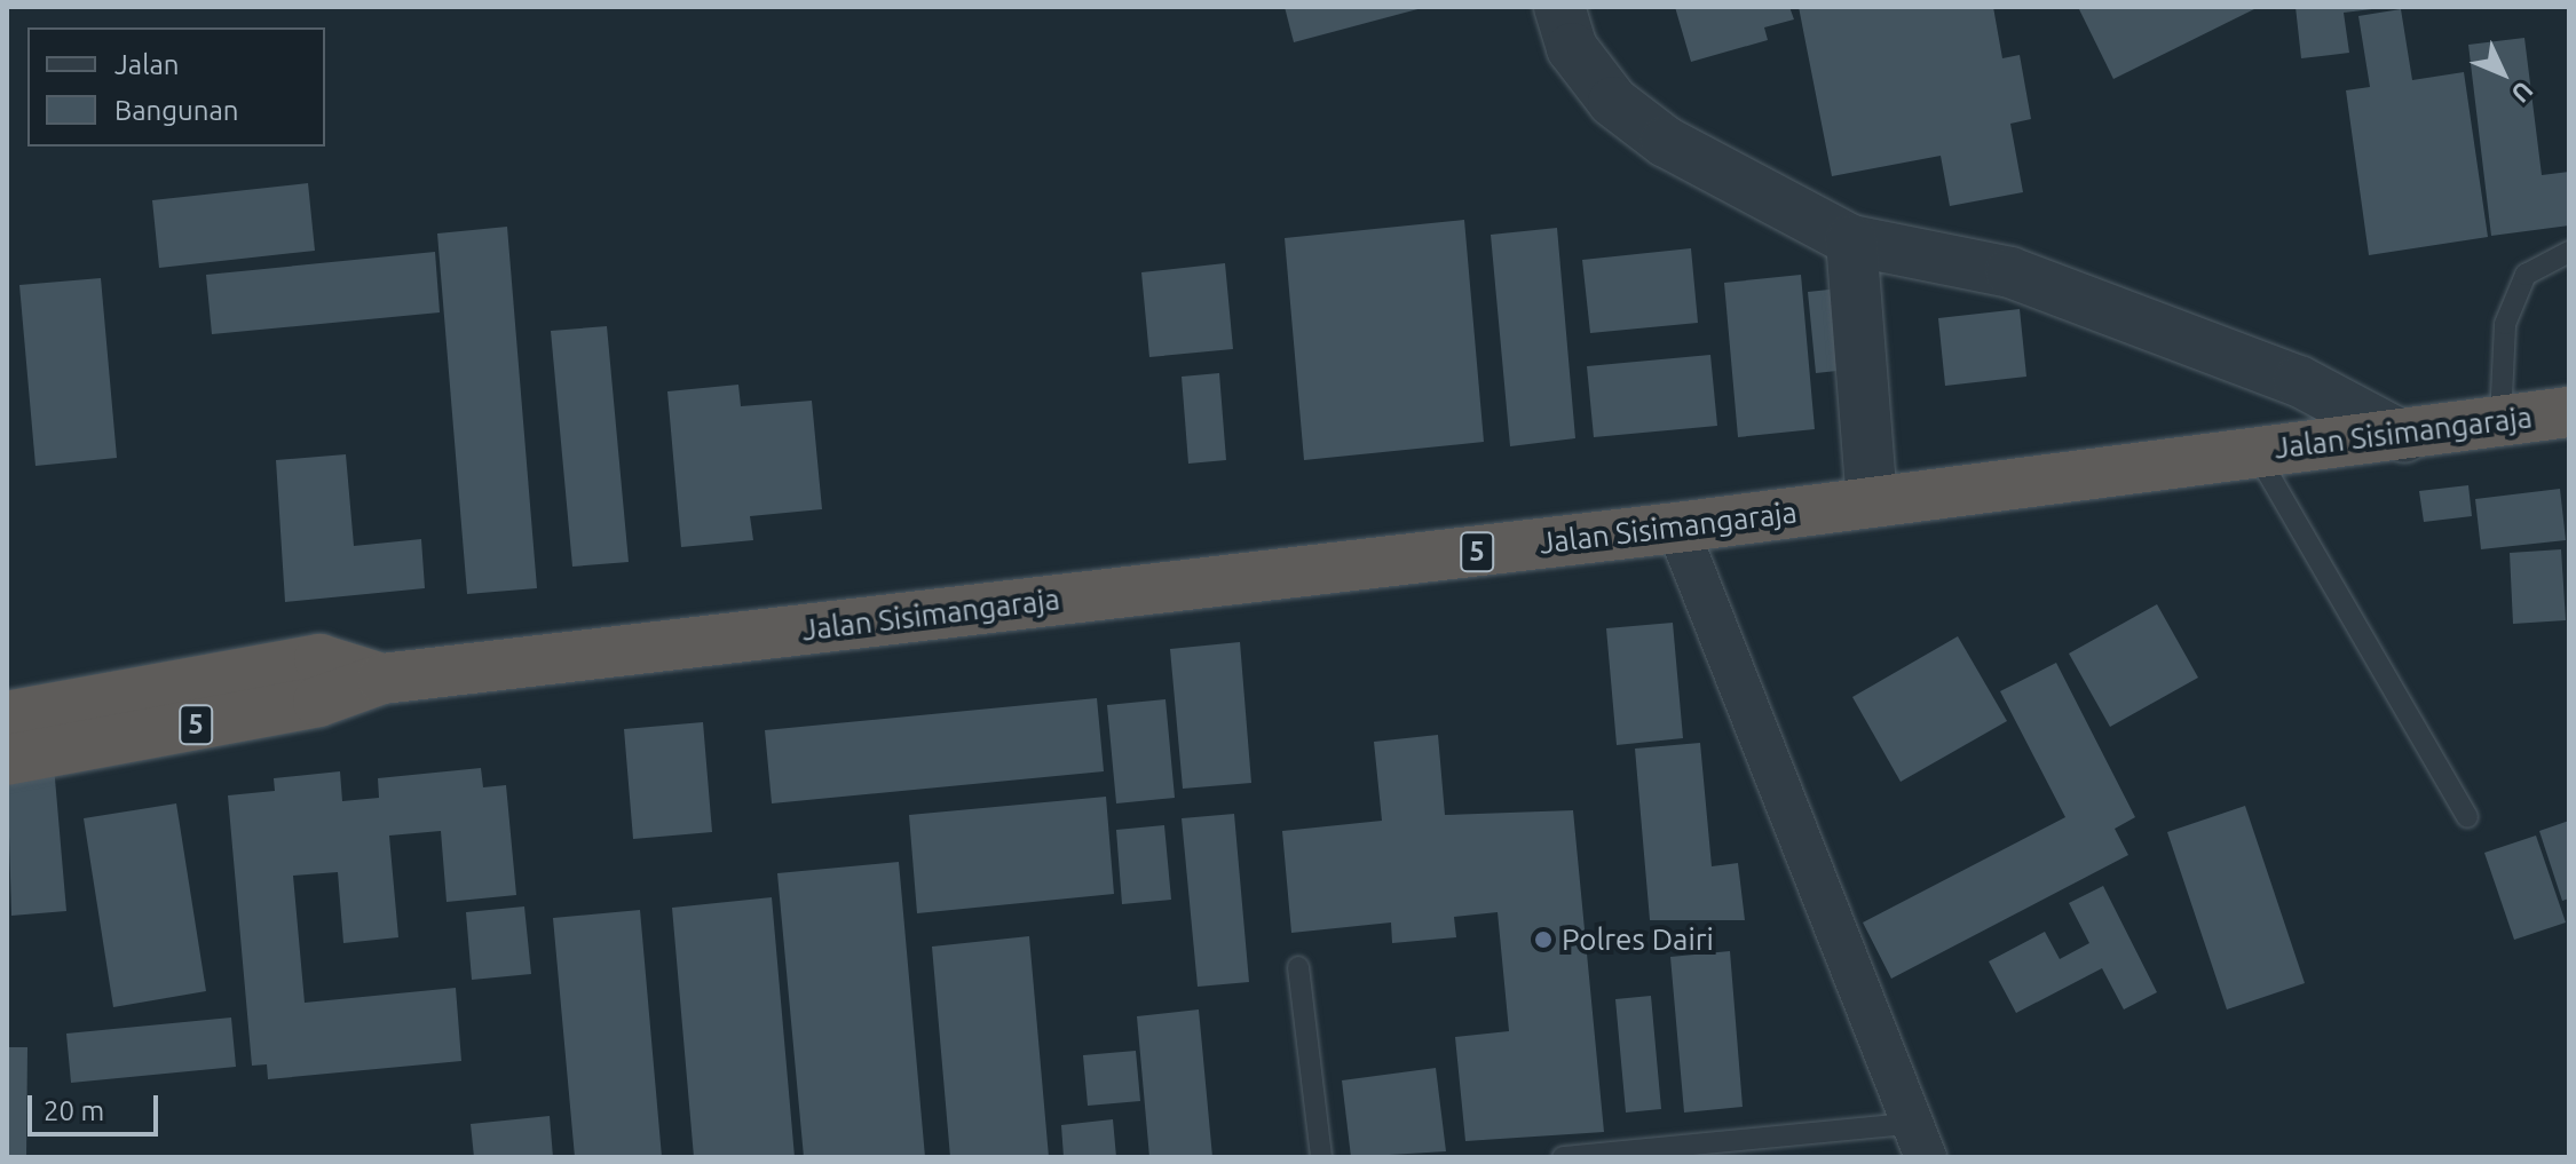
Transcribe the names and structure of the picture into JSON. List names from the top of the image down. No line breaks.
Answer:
{"streets":{"highway":["Jalan Sisimangaraja","5"]},"places":["Polres Dairi"],"legend":["Jalan","Bangunan"],"scale_bar":"20 m","north":"bottom right"}
